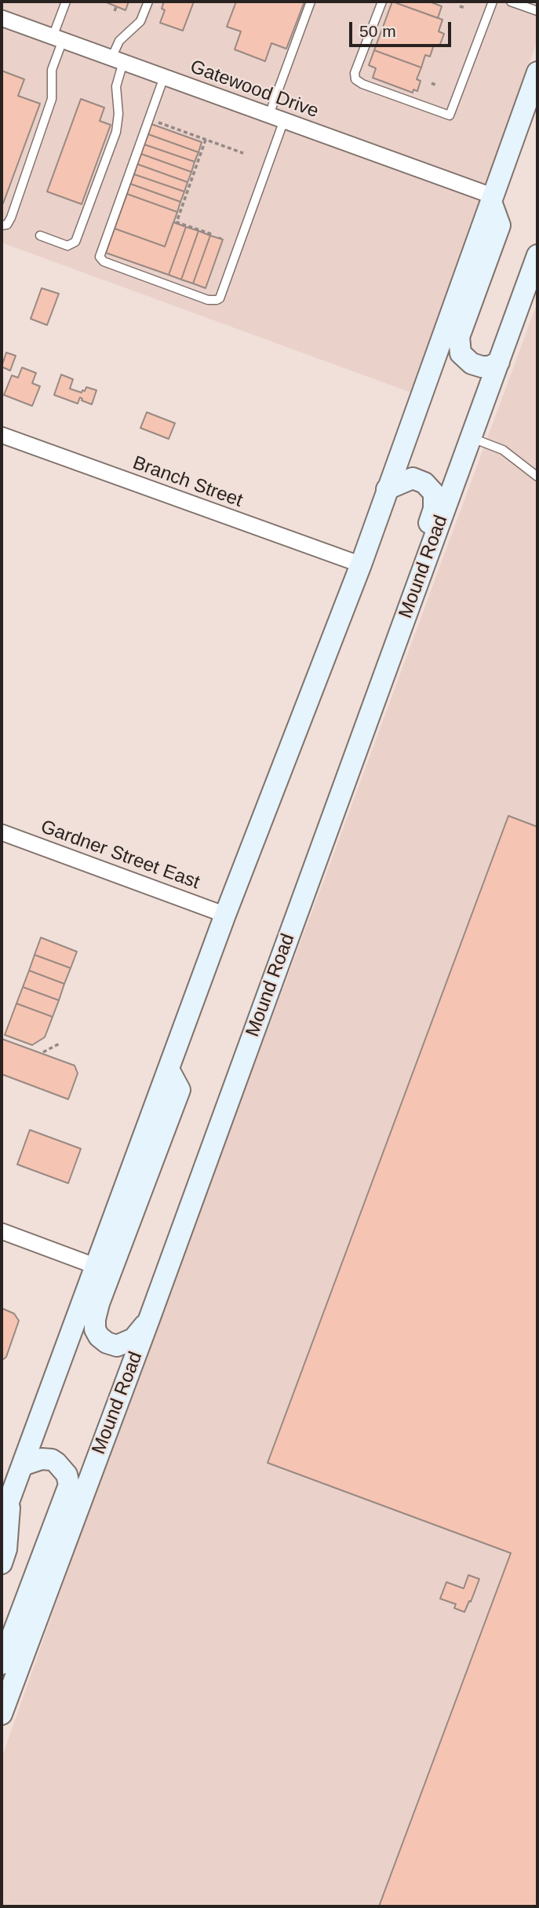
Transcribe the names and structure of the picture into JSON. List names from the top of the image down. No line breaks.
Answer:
{"streets":{"main road":["Mound Road"],"street":["Gatewood Drive","Branch Street","Gardner Street East"]},"scale_bar":"50 m"}
